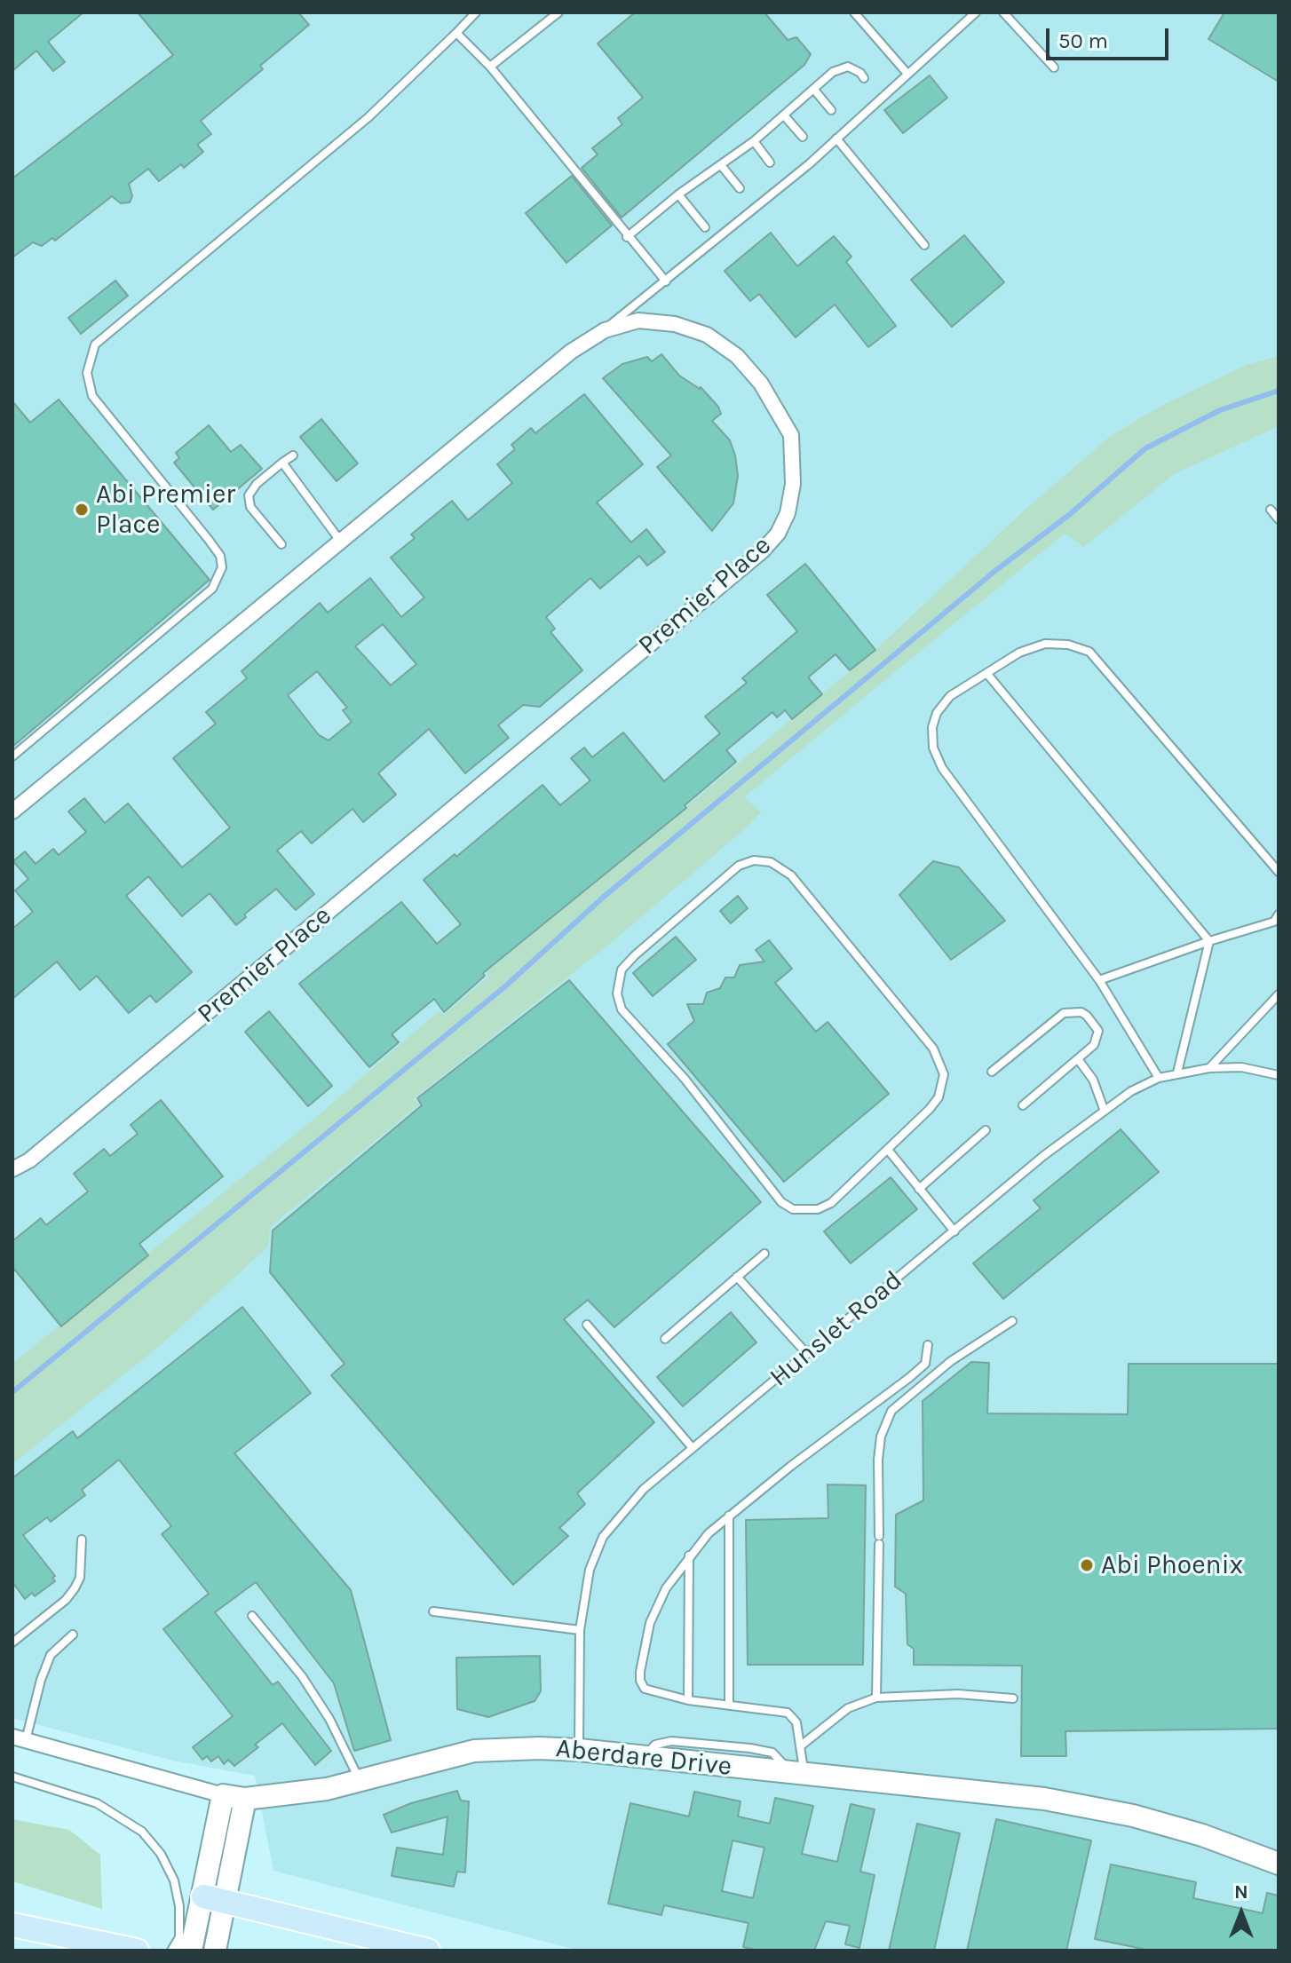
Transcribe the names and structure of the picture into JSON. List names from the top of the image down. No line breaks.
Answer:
{"streets":{"street":["Premier Place","Aberdare Drive"],"lane":["Hunslet Road"]},"crossings":[["Hunslet Road","Aberdare Drive"]],"places":["Abi Premier Place","Abi Phoenix"],"scale_bar":"50 m","north":"top"}
